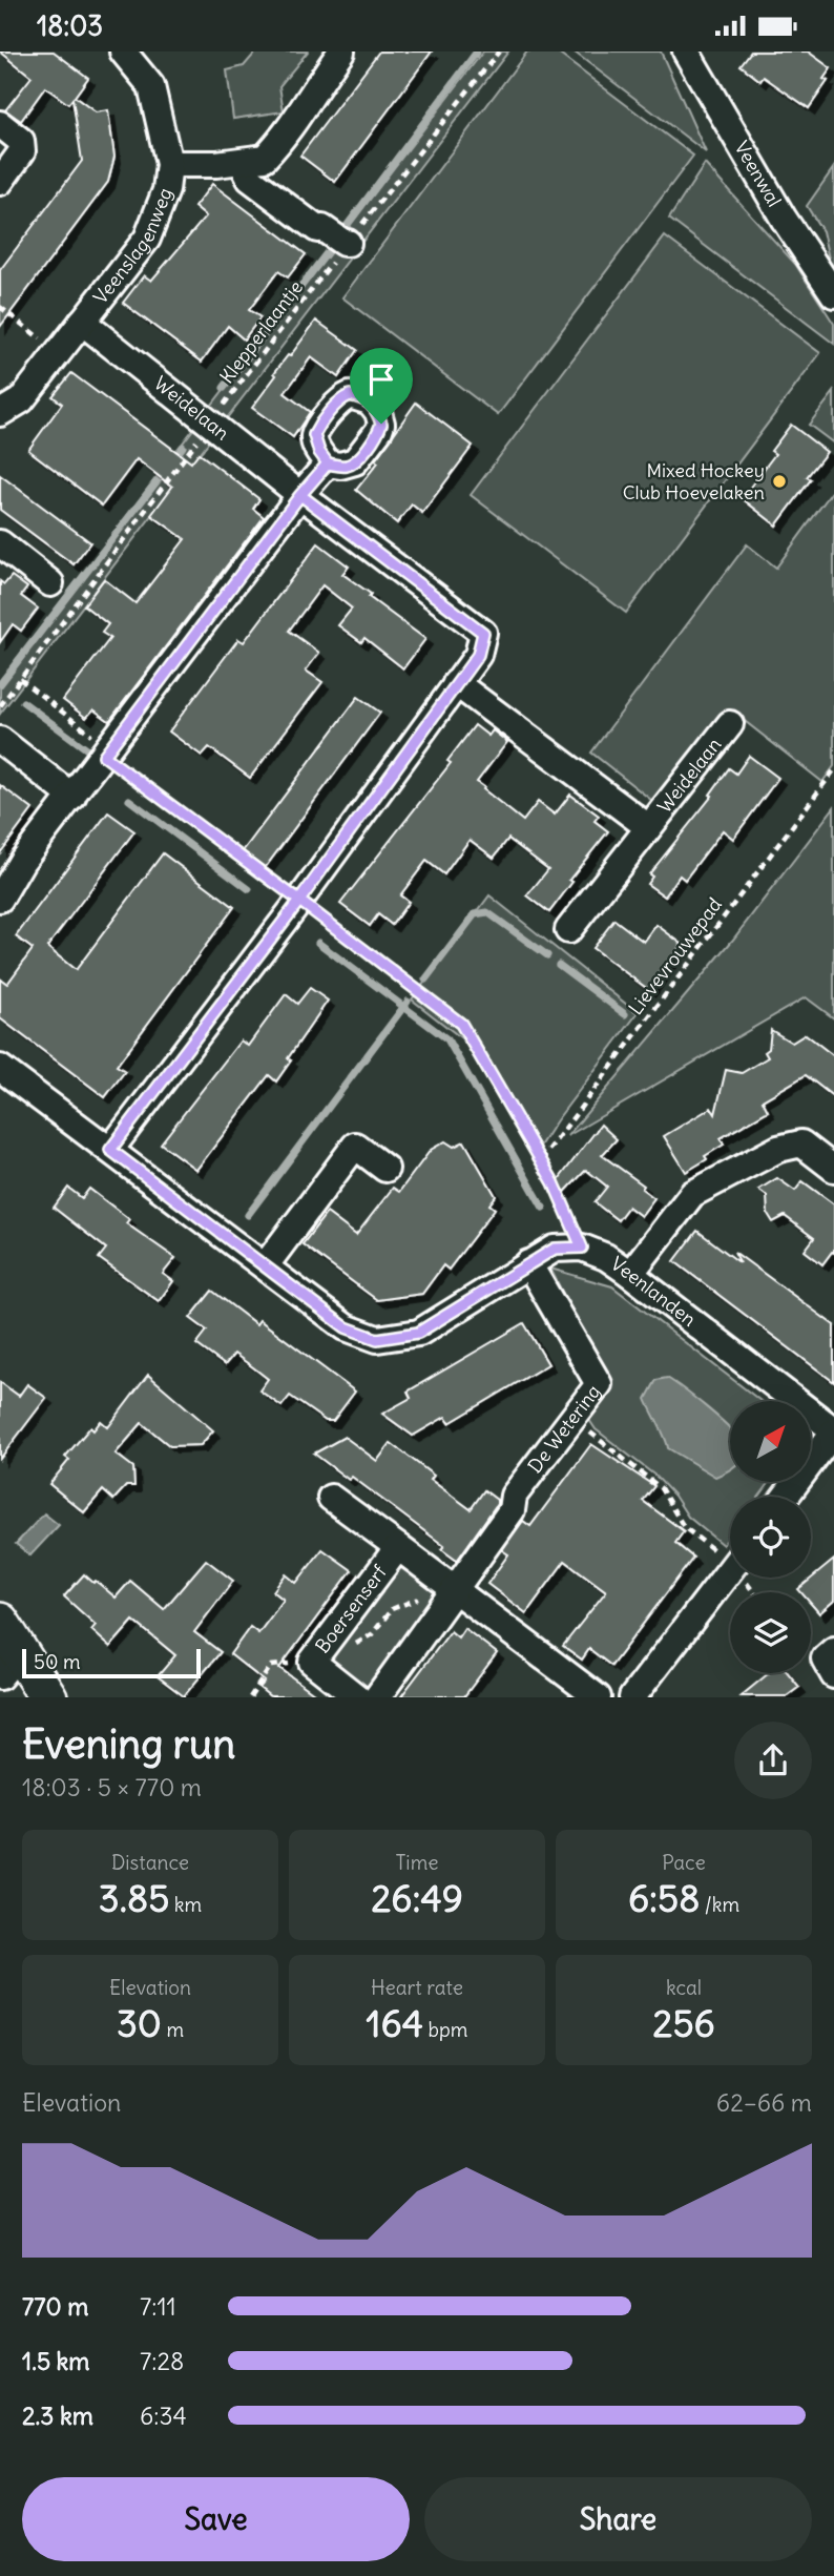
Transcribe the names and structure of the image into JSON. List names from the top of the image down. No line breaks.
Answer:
{"streets":{"street":["Veenwal","Veenslagenweg","Weidelaan","Veenlanden","De Wetering","Boersenserf"],"path":["Klepperlaantje","Lievevrouwepad"]},"crossings":[["Veenslagenweg","Weidelaan"],["Klepperlaantje","Weidelaan"],["De Wetering","Boersenserf"]],"places":["Mixed Hockey Club Hoevelaken"],"scale_bar":"50 m","north":"top right","page":{"status":"18:03","scale":"50 m","heading":["Evening run","18:03 · 5 × 770 m"],"stats":[["Distance","3.85 km"],["Time","26:49"],["Pace","6:58 /km"],["Elevation","30 m"],["Heart rate","164 bpm"],["kcal","256"]],"chart":["Elevation","62–66 m"],"list":[{"name":"770 m","note":"7:11"},{"name":"1.5 km","note":"7:28"},{"name":"2.3 km","note":"6:34"}],"buttons":["Save","Share"]}}
